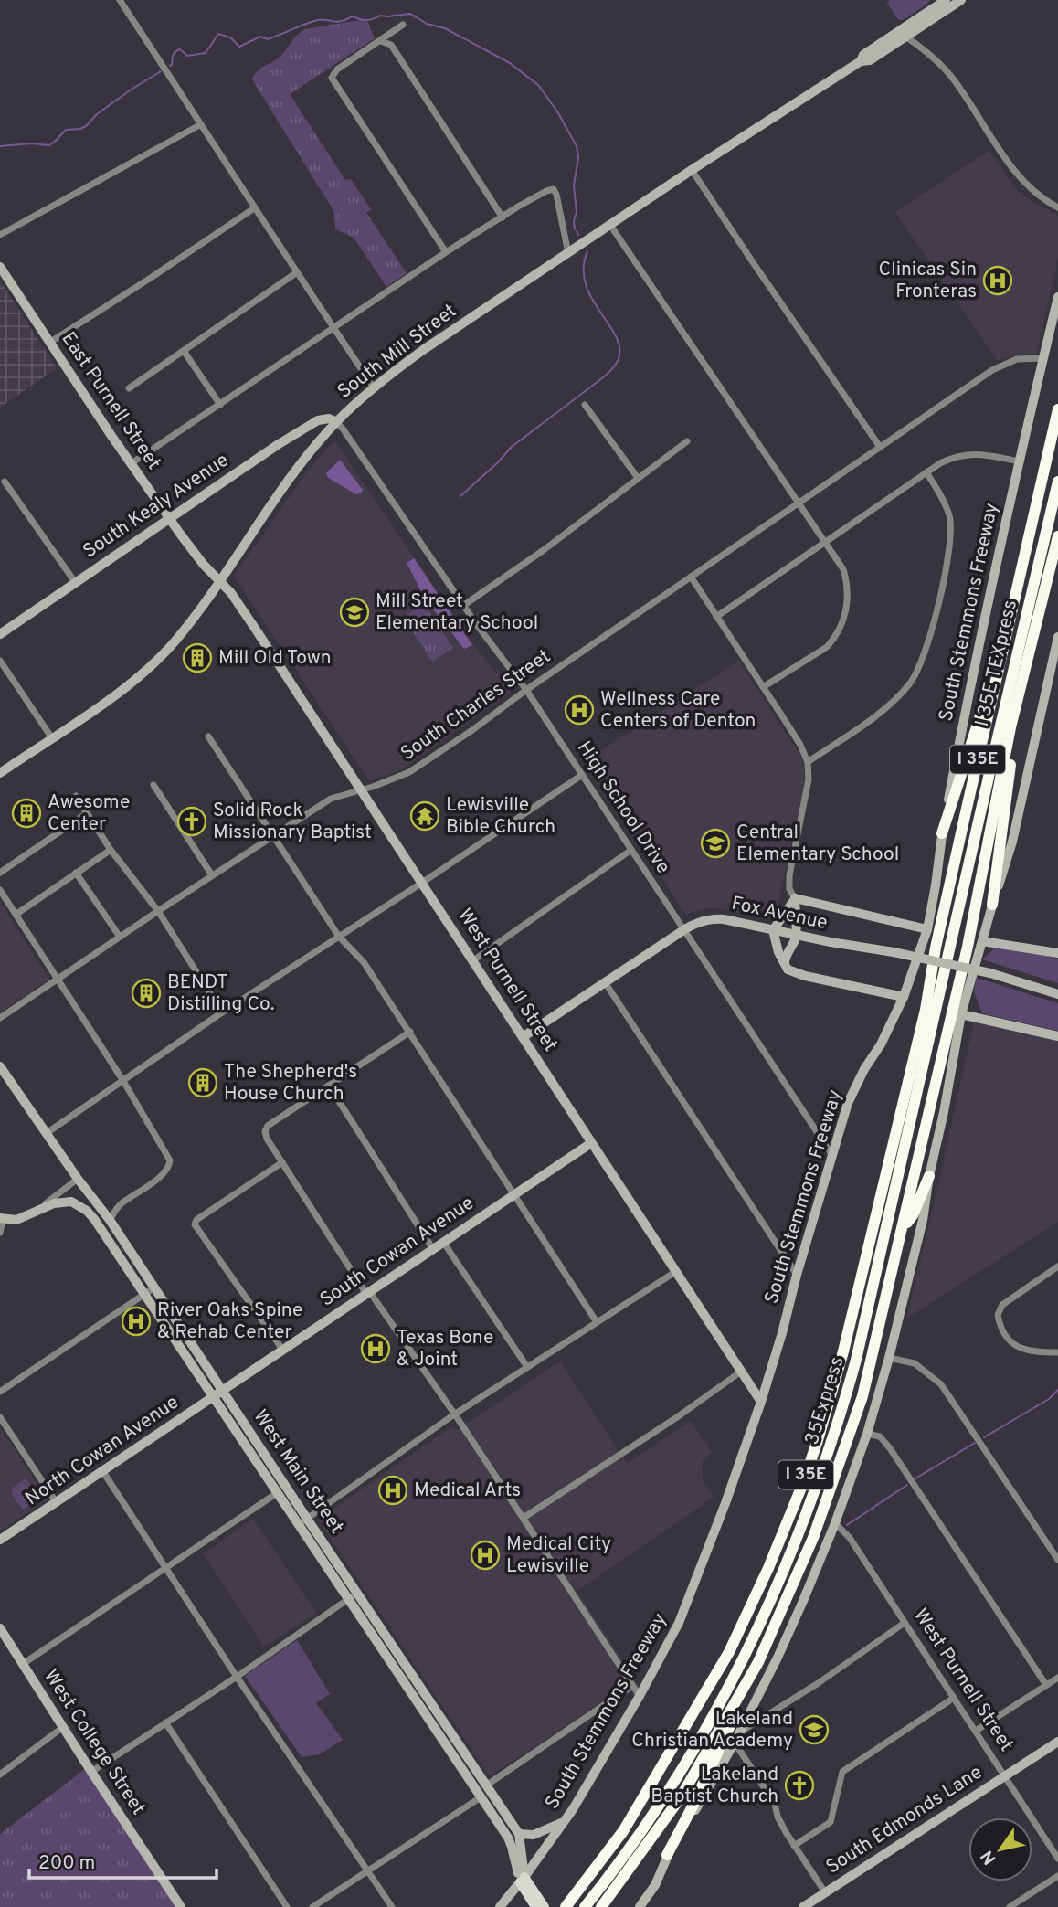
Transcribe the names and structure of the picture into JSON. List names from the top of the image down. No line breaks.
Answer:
{"streets":{"highway":["South Stemmons Freeway","I 35E TEXpress","I 35E","35Express"],"main road":["South Mill Street","East Purnell Street","South Kealy Avenue","Fox Avenue","West Purnell Street","South Cowan Avenue","North Cowan Avenue","West Main Street","West College Street","South Edmonds Lane"],"street":["South Charles Street","High School Drive"]},"crossings":[["South Mill Street","East Purnell Street"],["South Mill Street","South Kealy Avenue"],["South Mill Street","High School Drive"],["South Mill Street","West Purnell Street"],["East Purnell Street","South Kealy Avenue"],["East Purnell Street","West Purnell Street"],["South Kealy Avenue","High School Drive"],["South Stemmons Freeway","South Charles Street"],["South Stemmons Freeway","High School Drive"],["South Stemmons Freeway","West Purnell Street"],["South Stemmons Freeway","West Main Street"],["I 35E TEXpress","35Express"],["South Charles Street","High School Drive"],["South Charles Street","West Purnell Street"],["High School Drive","Fox Avenue"],["Fox Avenue","West Purnell Street"],["West Purnell Street","South Cowan Avenue"],["West Purnell Street","South Edmonds Lane"],["South Cowan Avenue","North Cowan Avenue"],["South Cowan Avenue","West Main Street"],["North Cowan Avenue","West Main Street"]],"places":{"hospital":["Clinicas Sin Fronteras","Wellness Care Centers of Denton","River Oaks Spine & Rehab Center","Texas Bone & Joint","Medical Arts","Medical City Lewisville"],"school or university":["Mill Street Elementary School","Central Elementary School","Lakeland Christian Academy"],"building":["Mill Old Town","Awesome Center","BENDT Distilling Co.","The Shepherd's House Church"],"temple":["Lewisville Bible Church"],"church":["Solid Rock Missionary Baptist","Lakeland Baptist Church"]},"scale_bar":"200 m","north":"bottom left"}
